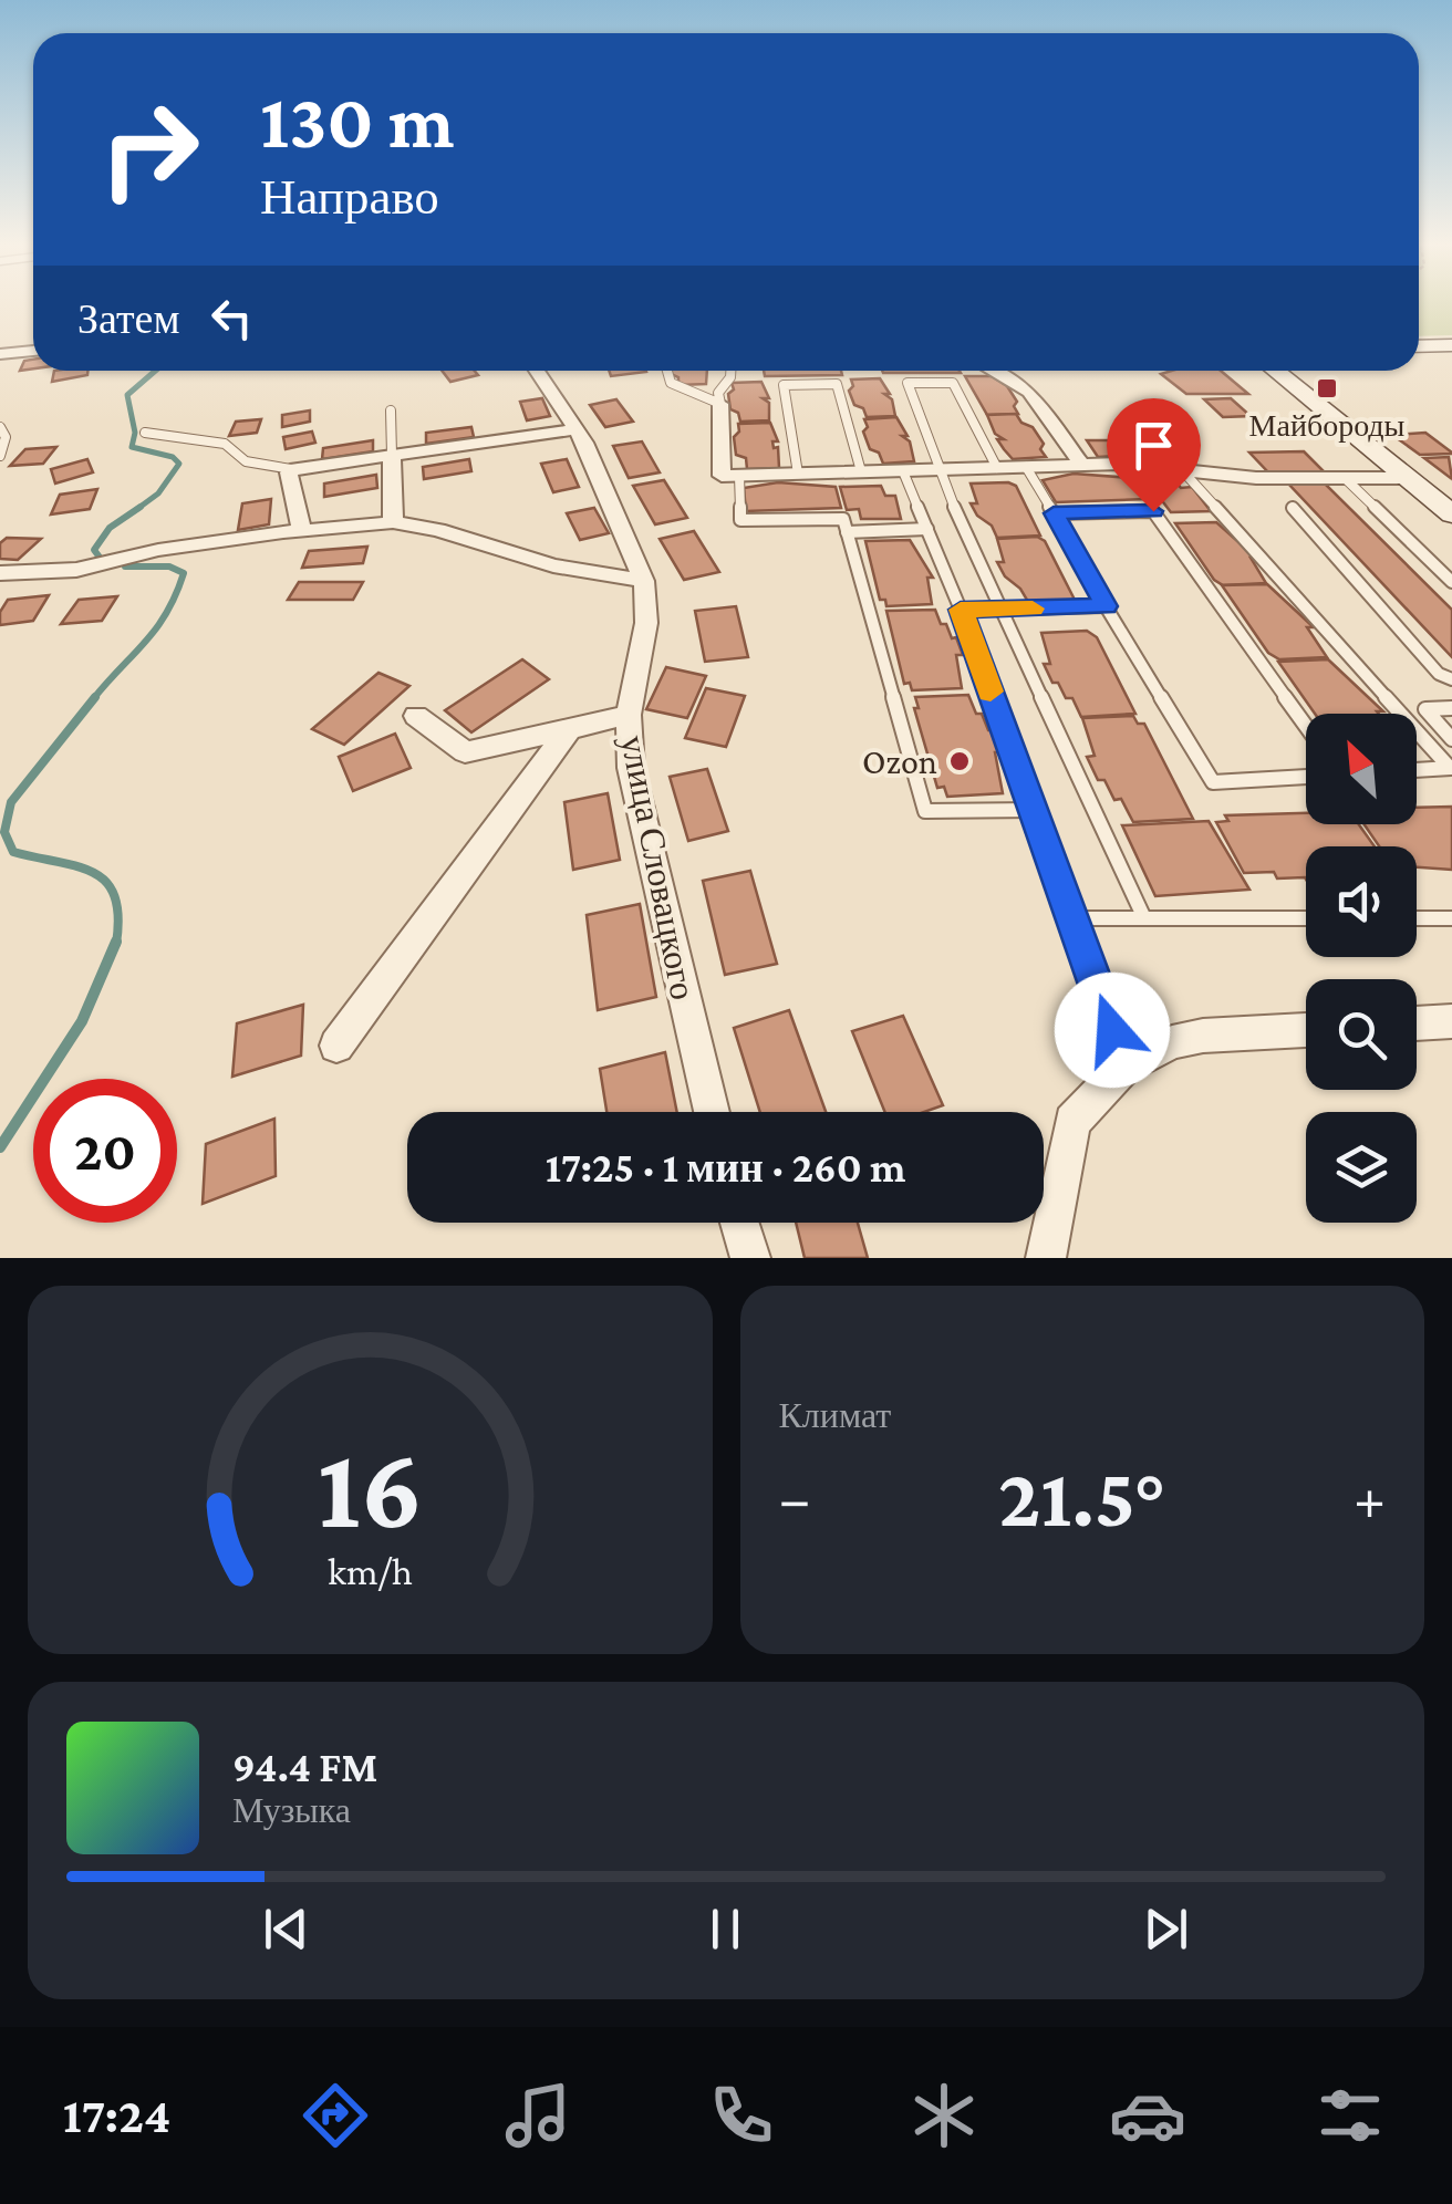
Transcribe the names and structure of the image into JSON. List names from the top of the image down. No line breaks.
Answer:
{"streets":{"street":["улица Словацкого"]},"places":{"transit":["Майбороды"],"other":["Ozon"]},"north":"top left","page":{"turn":["130 m","Направо"],"then":"Затем","limit":"20","trip":"17:25 · 1 мин · 260 m","tile":"Климат","heat":["−","21.5°","+"],"song":["94.4 FM","Музыка"],"tabs":"17:24","gauge":["16","km/h"]}}
